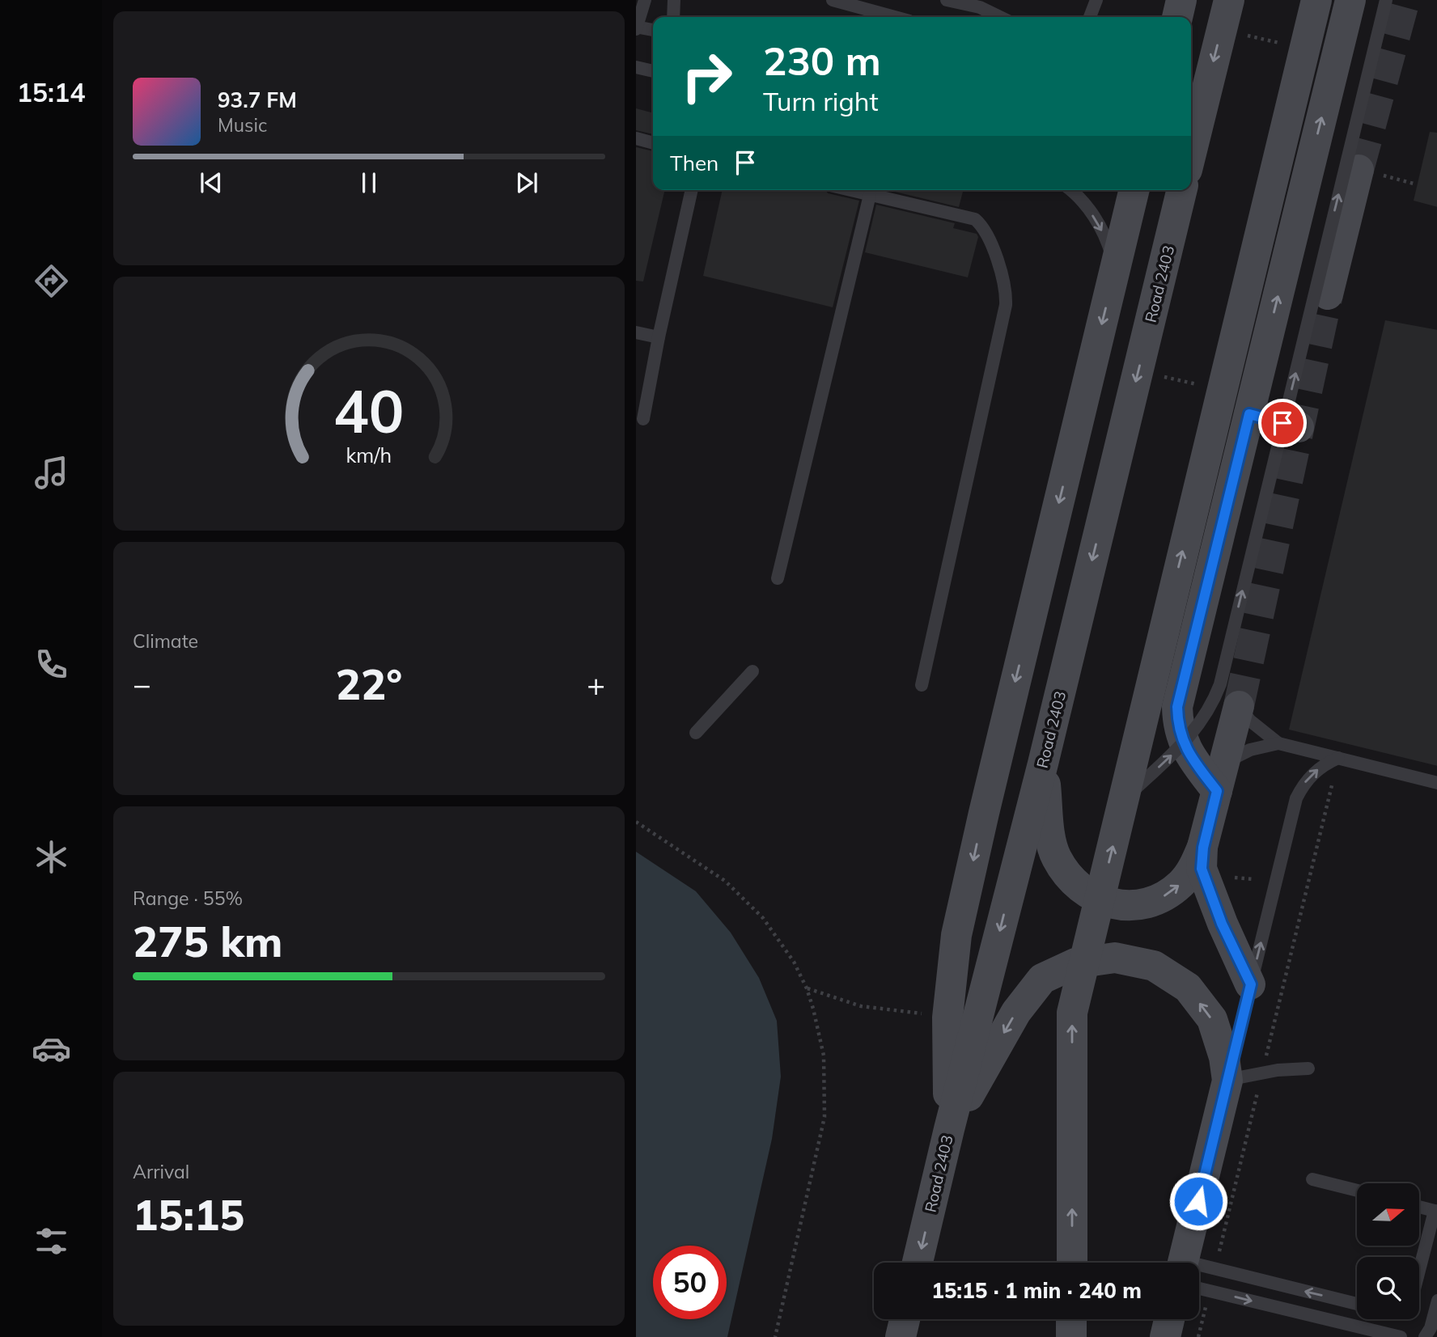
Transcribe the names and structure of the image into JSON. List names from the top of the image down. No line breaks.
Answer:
{"streets":{"main road":["Road 2403"]},"north":"right","page":{"tabs":"15:14","turn":["230 m","Turn right"],"song":["93.7 FM","Music"],"then":"Then","tile":["Climate",["Range · 55%","275 km"],["Arrival","15:15"]],"heat":["−","22°","+"],"limit":"50","trip":"15:15 · 1 min · 240 m","gauge":["40","km/h"]}}
